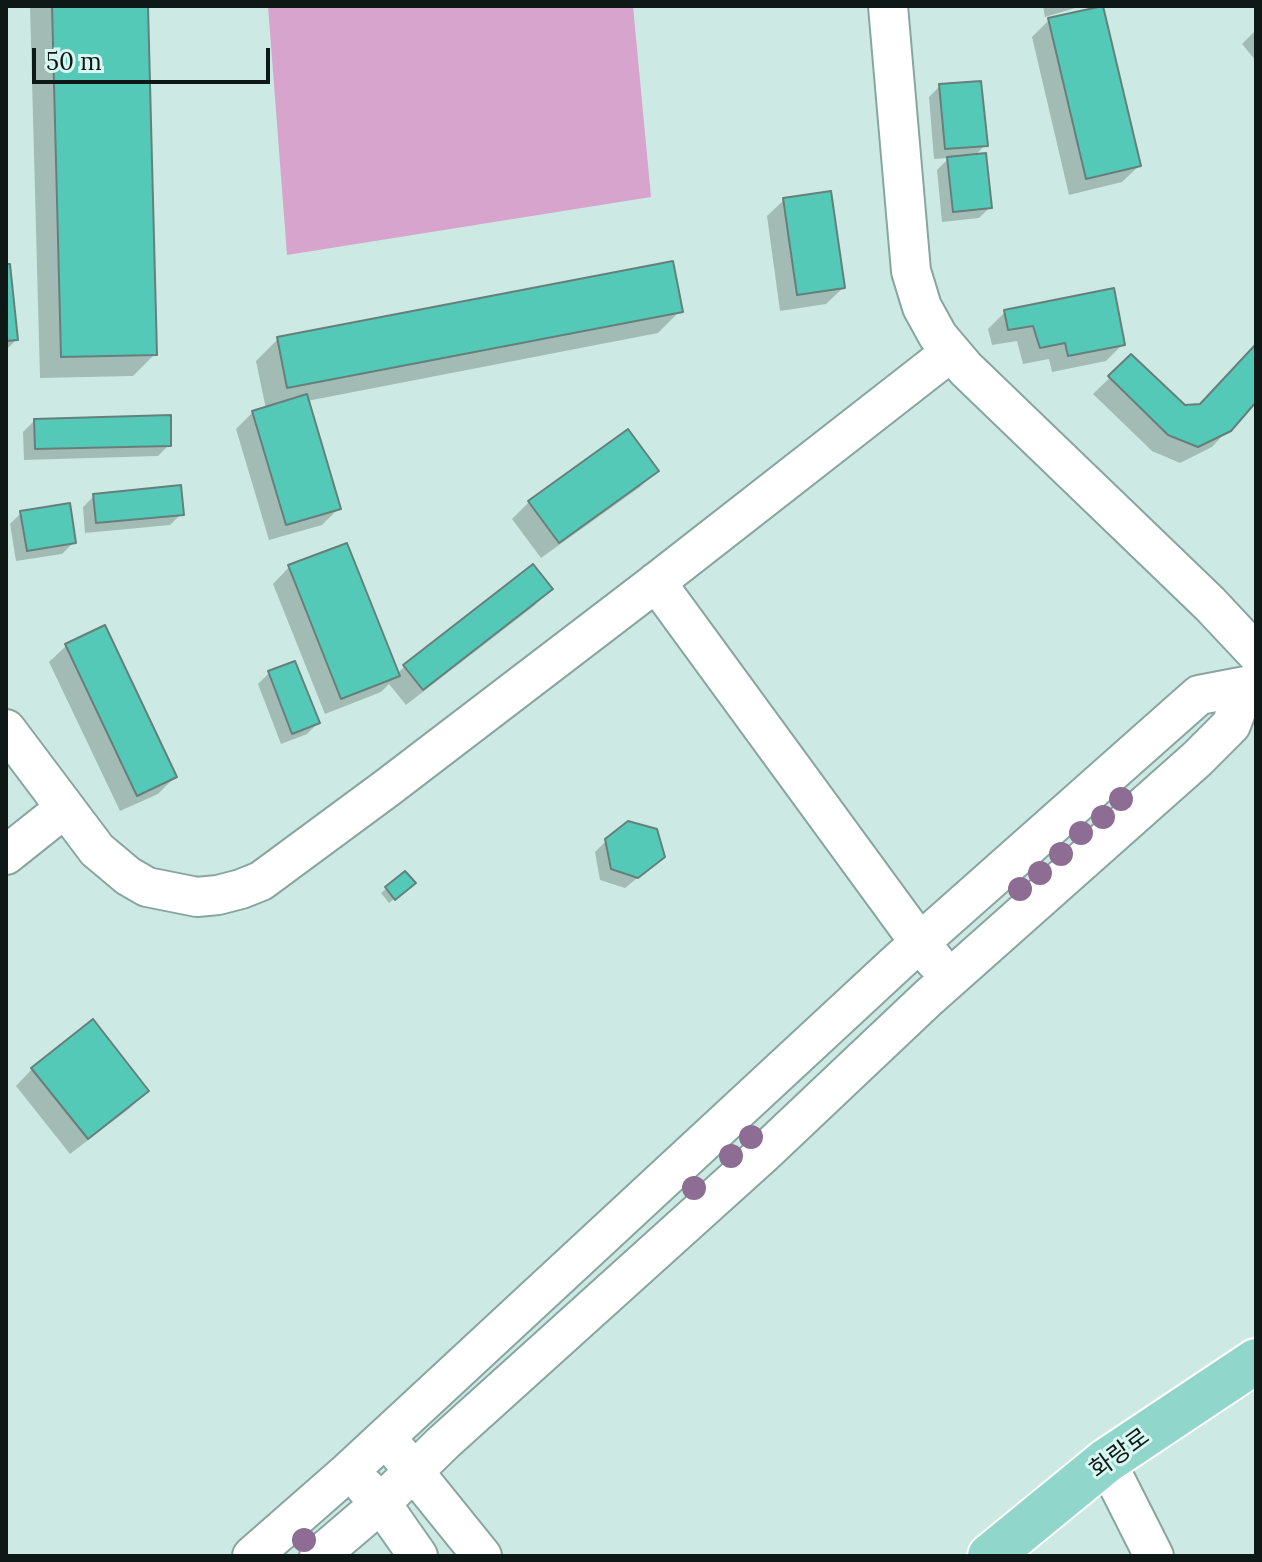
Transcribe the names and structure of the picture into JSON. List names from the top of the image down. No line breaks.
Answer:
{"streets":{"main road":["화랑로"]},"scale_bar":"50 m"}
